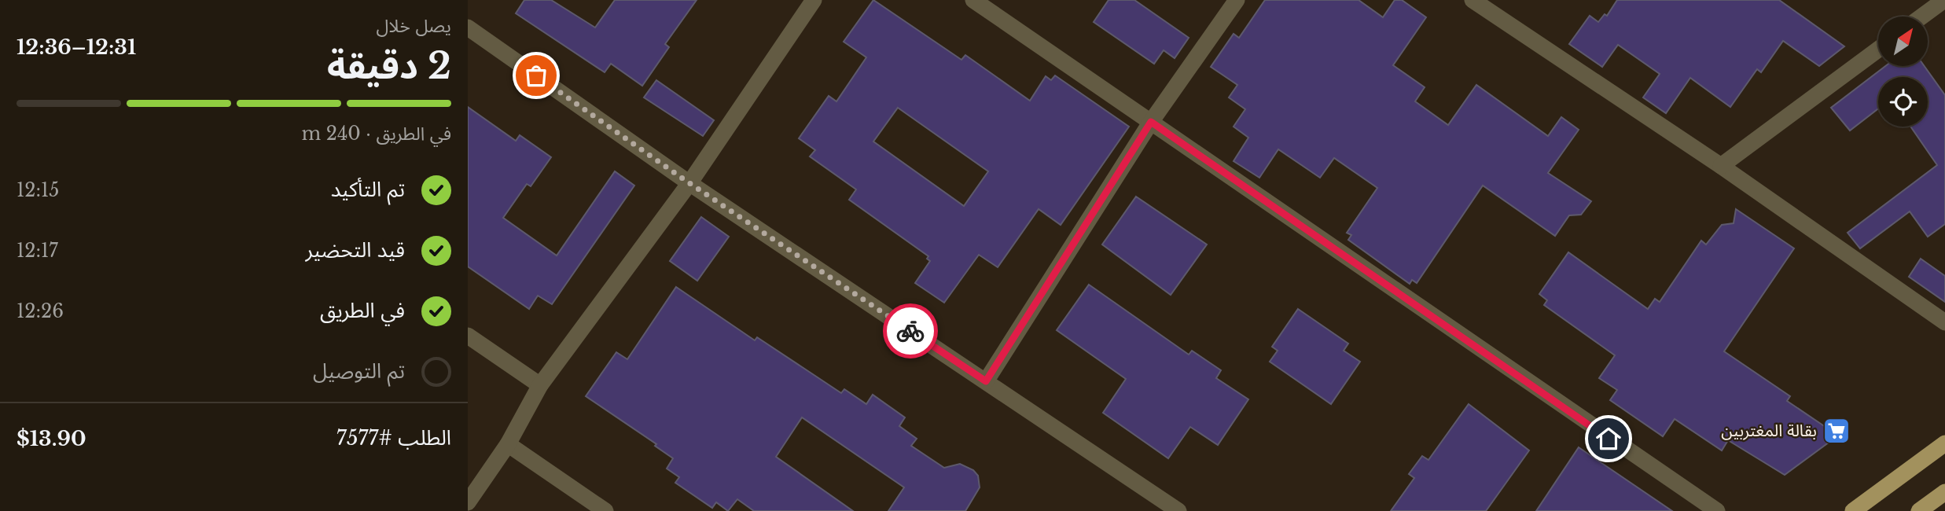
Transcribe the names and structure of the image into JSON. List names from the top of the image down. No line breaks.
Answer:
{"places":{"supermarket":["بقالة المغتربين"]},"north":"top right","page":{"heading":["2 دقيقة","يصل خلال","12:31–12:36"],"panel":["الطلب #7577","$13.90"],"bar":"في الطريق · 240 m","list":[["تم التأكيد","12:15"],["قيد التحضير","12:17"],["في الطريق","12:26"],"تم التوصيل"]}}
